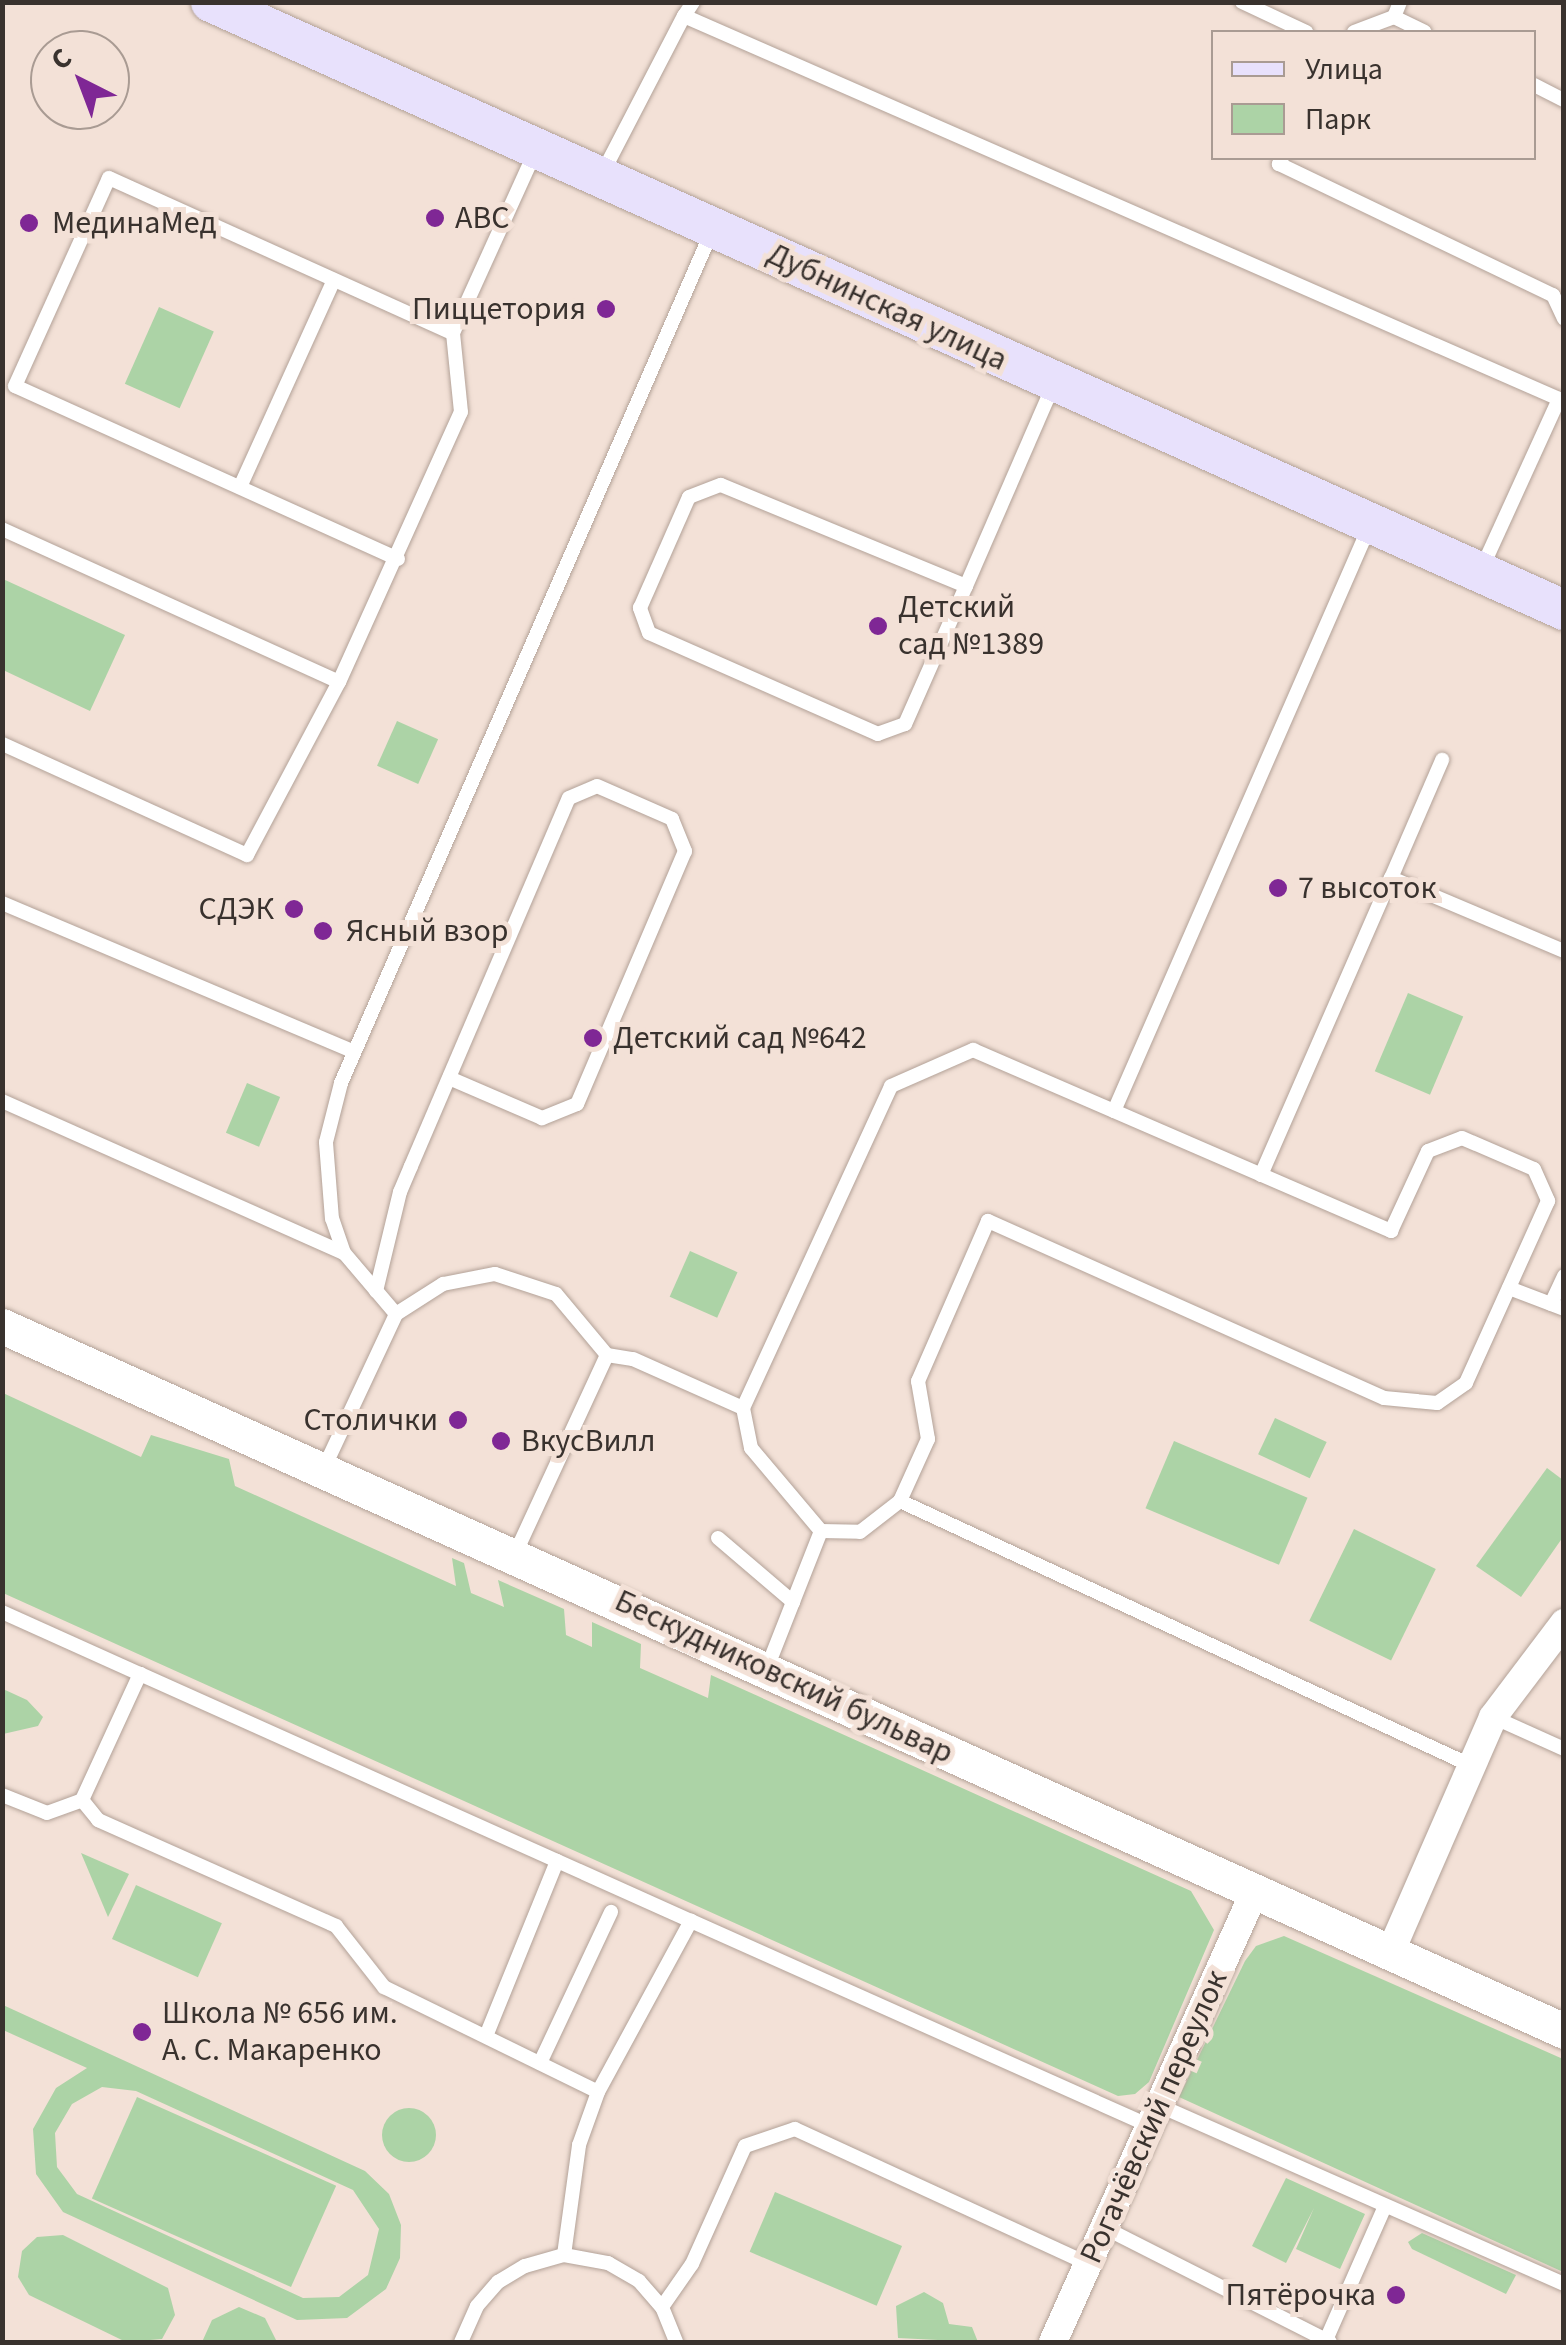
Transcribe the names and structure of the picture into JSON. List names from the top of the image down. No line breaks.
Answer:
{"streets":{"main road":["Дубнинская улица"],"street":["Бескудниковский бульвар","Рогачёвский переулок"]},"crossings":[["Бескудниковский бульвар","Рогачёвский переулок"]],"places":["ABC","МединаМед","Пиццетория","Детский сад №1389","7 высоток","СДЭК","Ясный взор","Детский сад №642","Столички","ВкусВилл","Школа № 656 им. А. С. Макаренко","Пятёрочка"],"legend":["Улица","Парк"],"north":"top left"}
